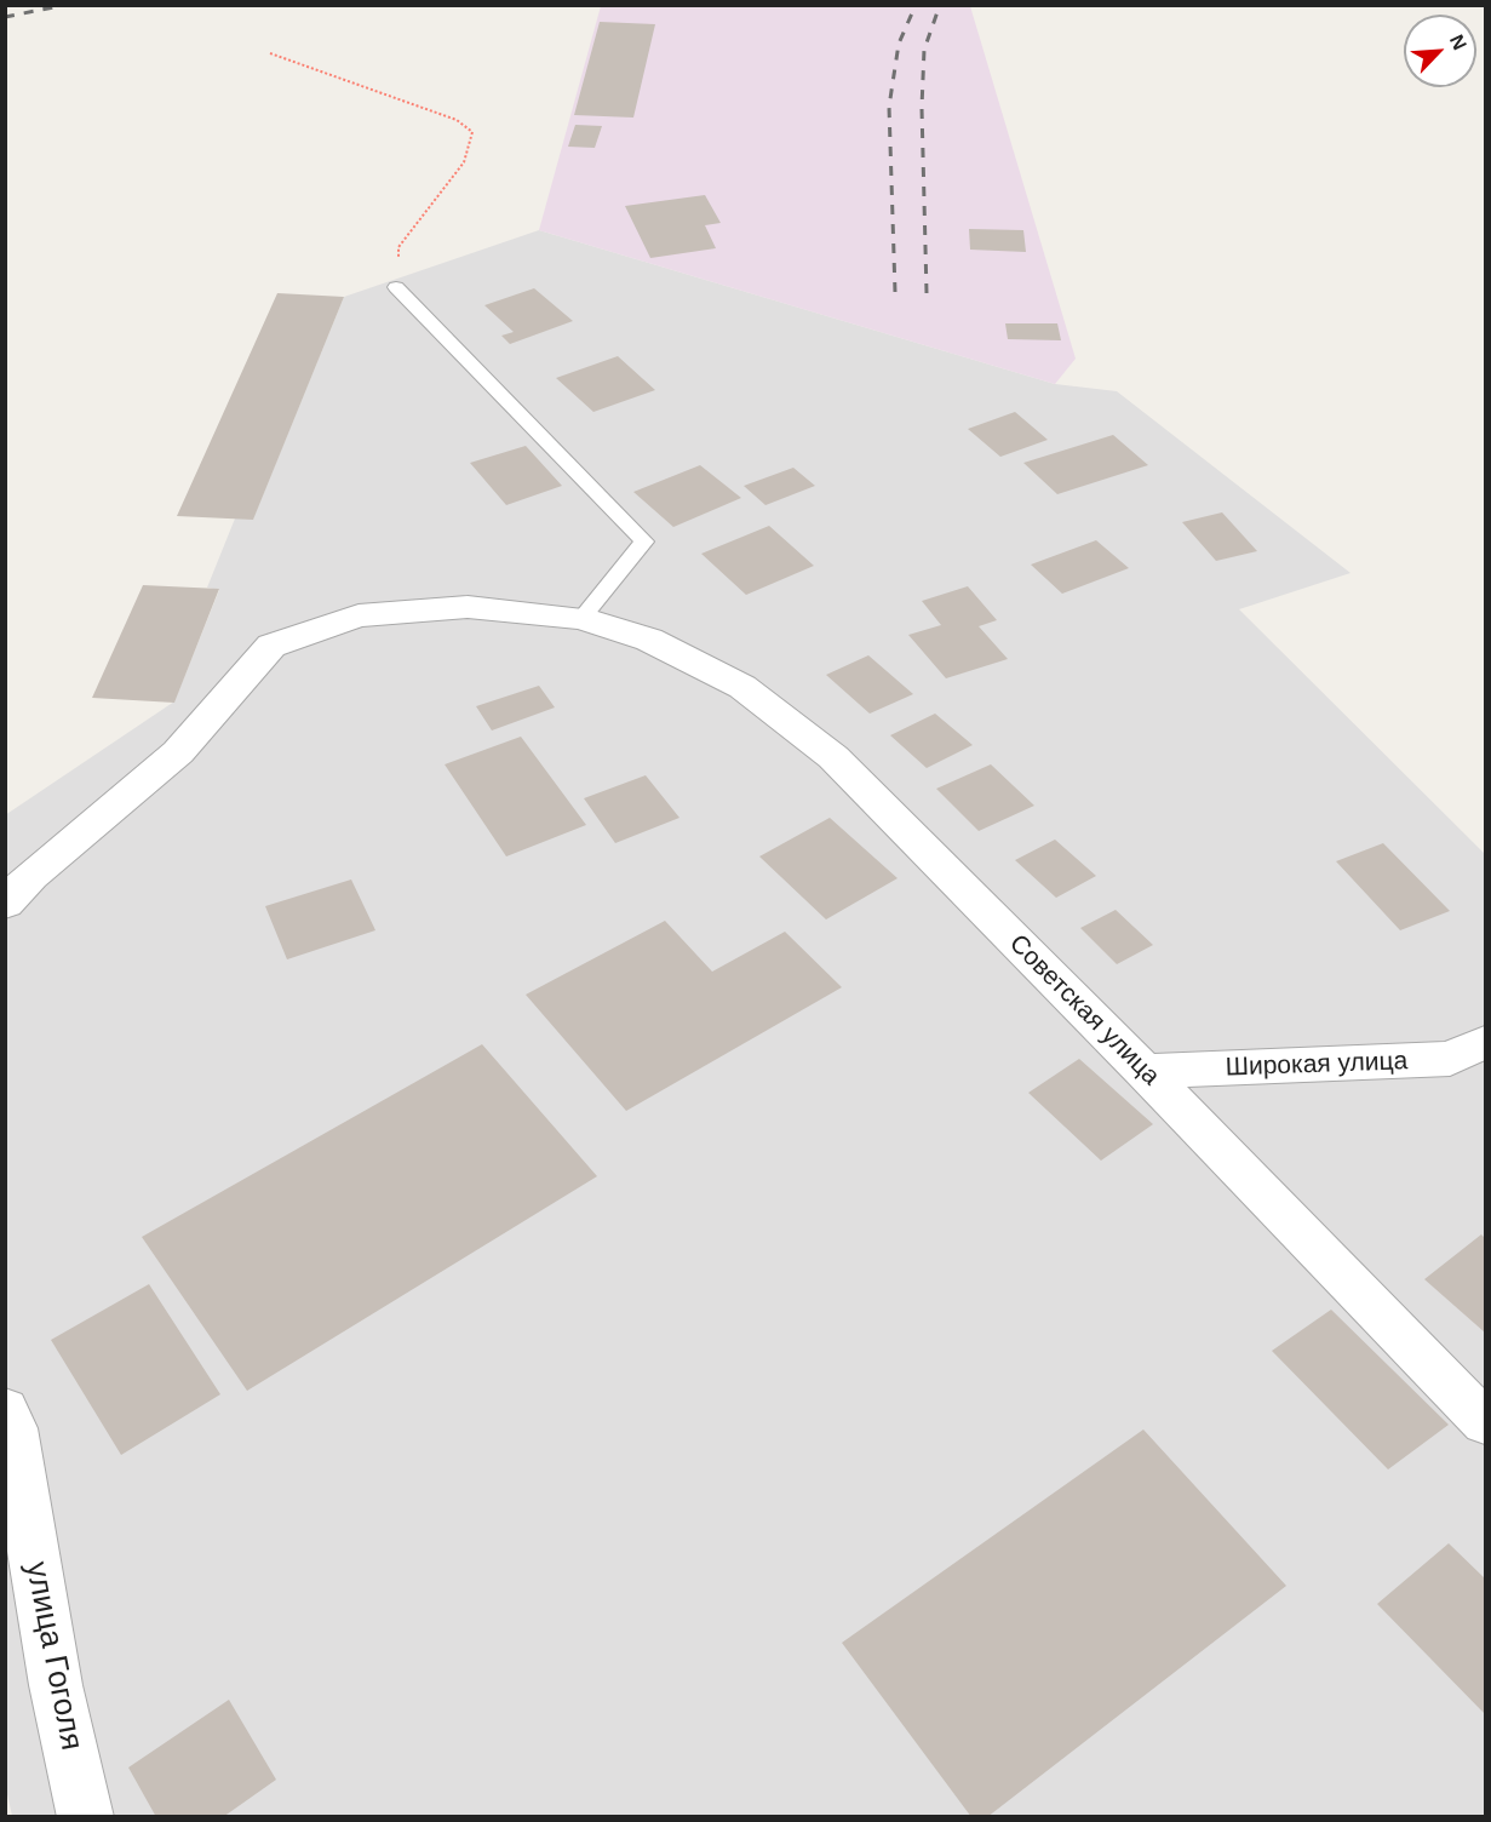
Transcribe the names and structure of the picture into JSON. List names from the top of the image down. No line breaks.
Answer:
{"streets":{"street":["Советская улица","Широкая улица","улица Гоголя"]},"crossings":[["Советская улица","Широкая улица"]],"north":"top right"}
